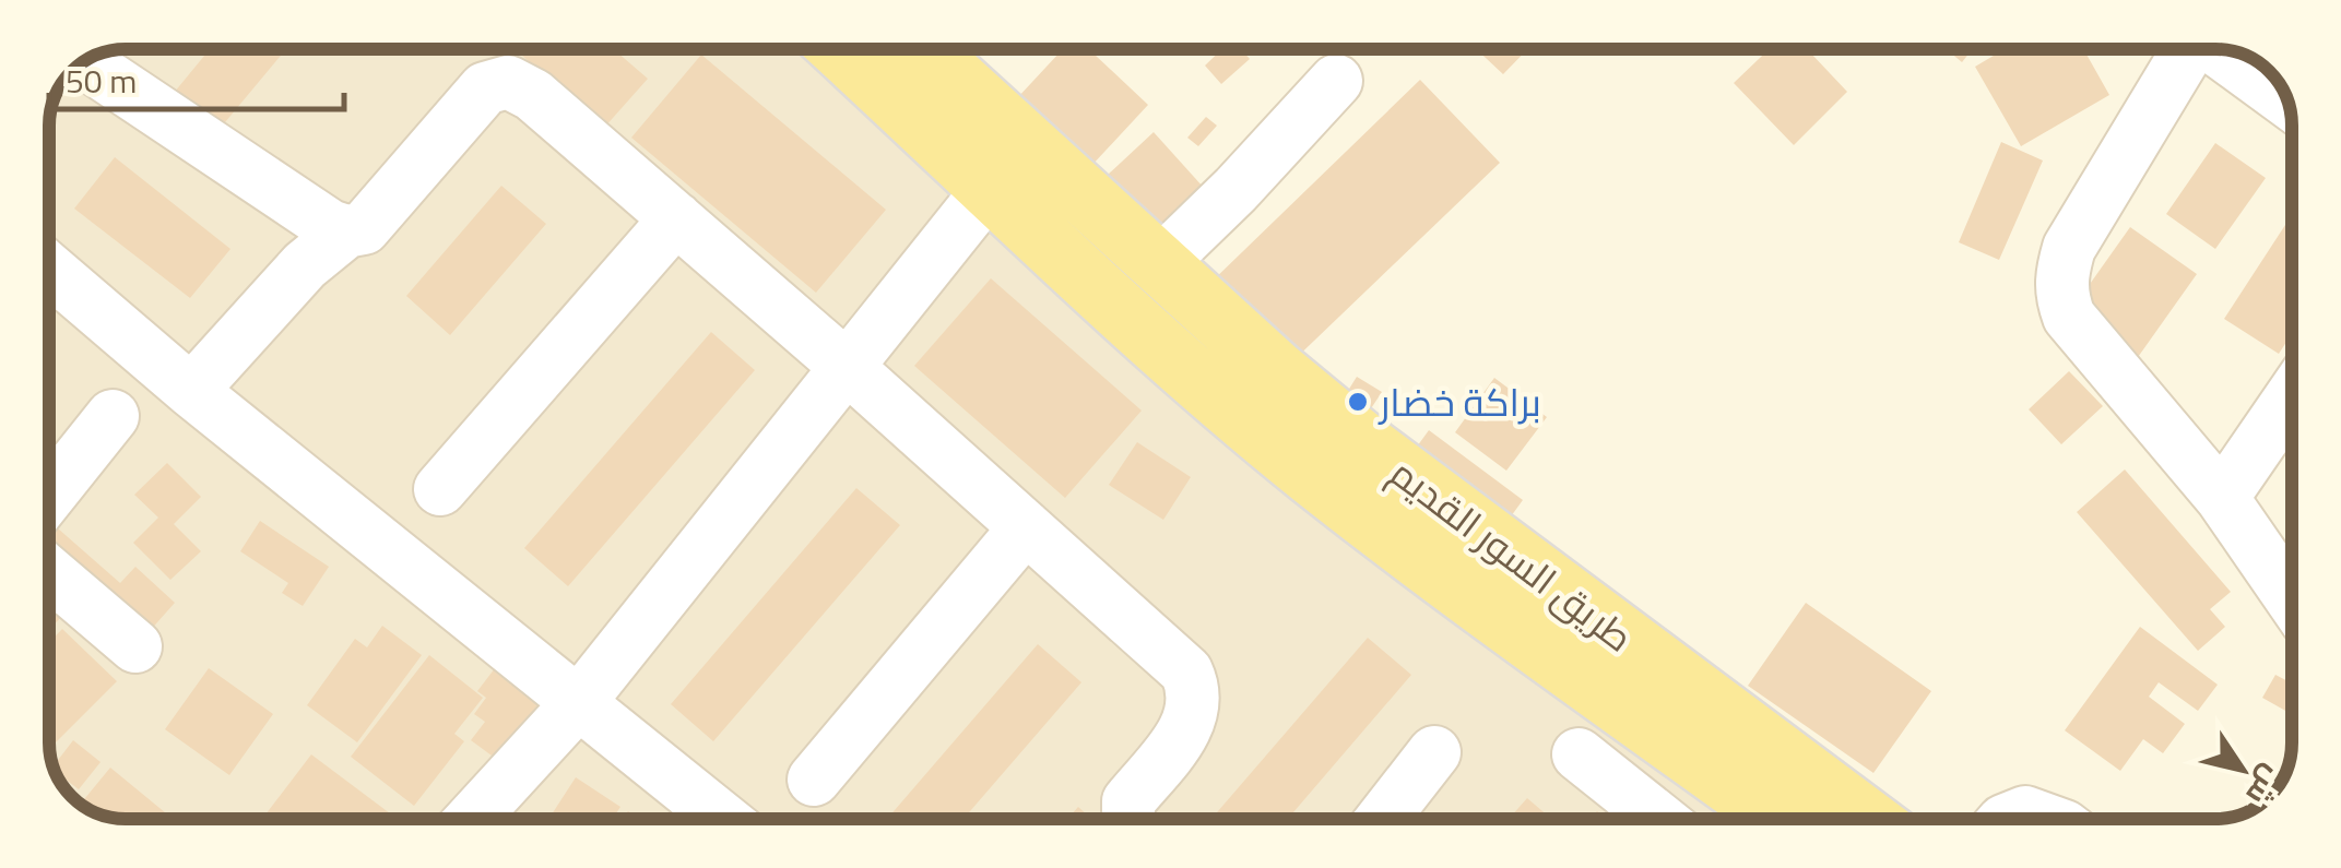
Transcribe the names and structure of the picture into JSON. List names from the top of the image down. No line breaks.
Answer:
{"streets":{"main road":["طريق السور القديم"]},"places":["براكة خضار"],"scale_bar":"50 m","north":"bottom right"}
